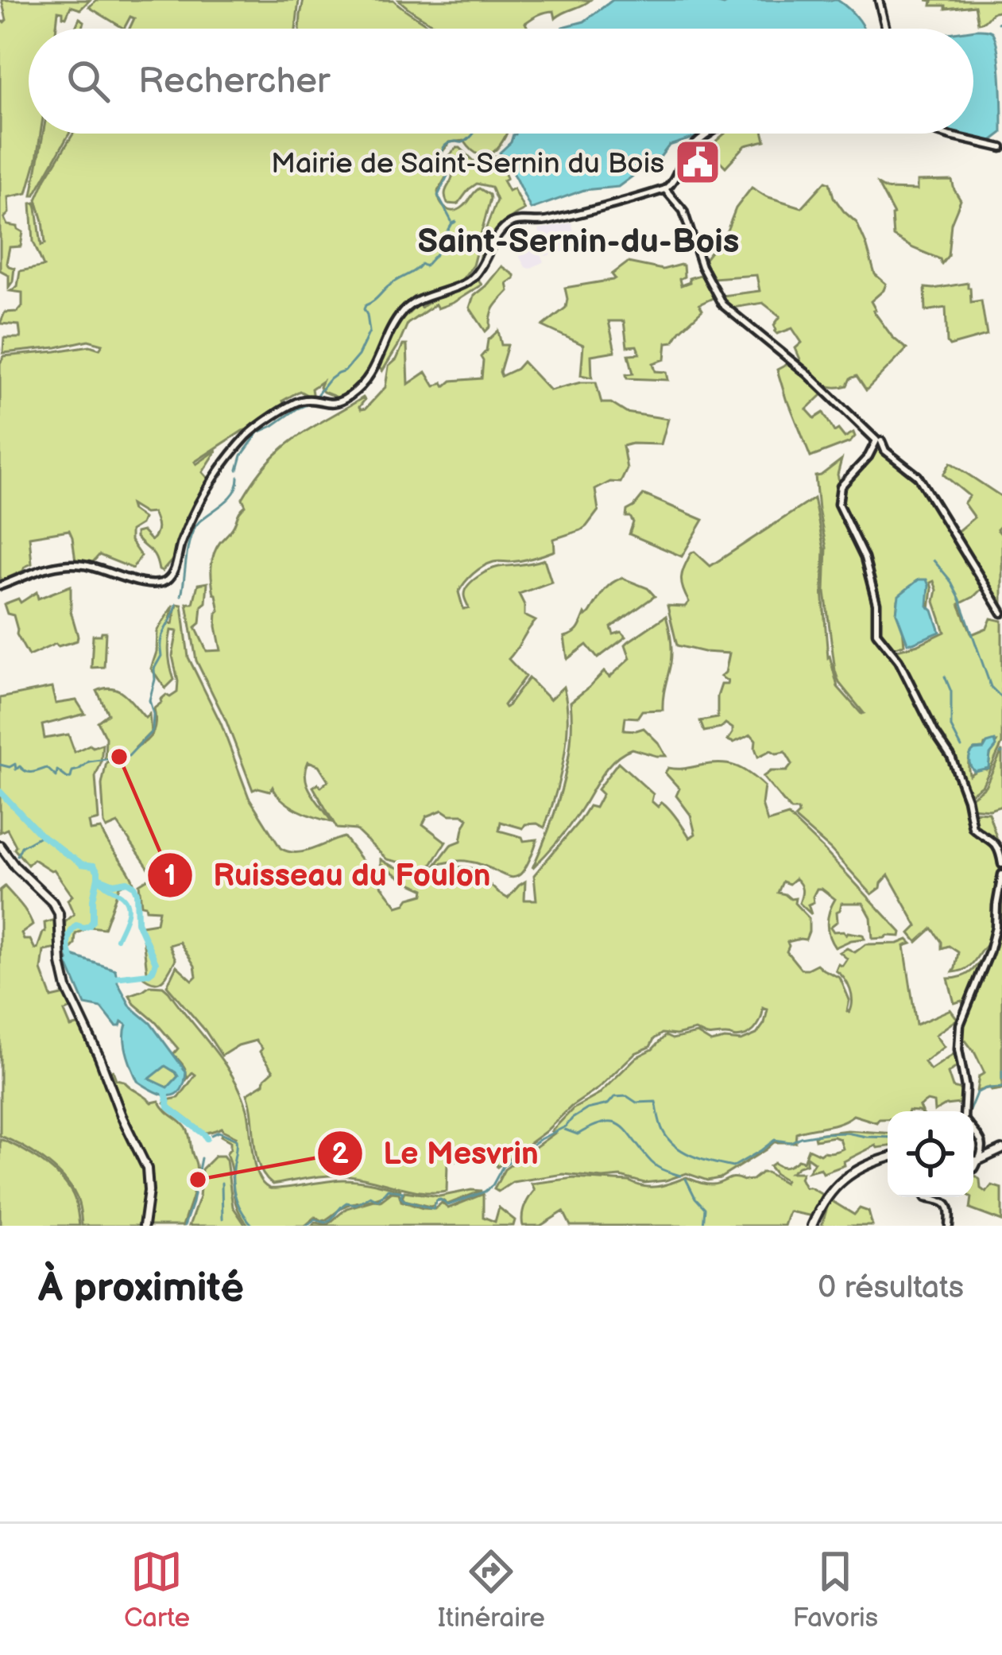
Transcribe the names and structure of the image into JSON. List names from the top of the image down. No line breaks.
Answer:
{"districts":["Saint-Sernin-du-Bois"],"places":{"public building":["Mairie de Saint-Sernin du Bois"],"other":["Ruisseau du Foulon","Le Mesvrin"]},"page":{"search":"Rechercher","heading":["À proximité","0 résultats"],"nav":["Carte","Itinéraire","Favoris"]}}
